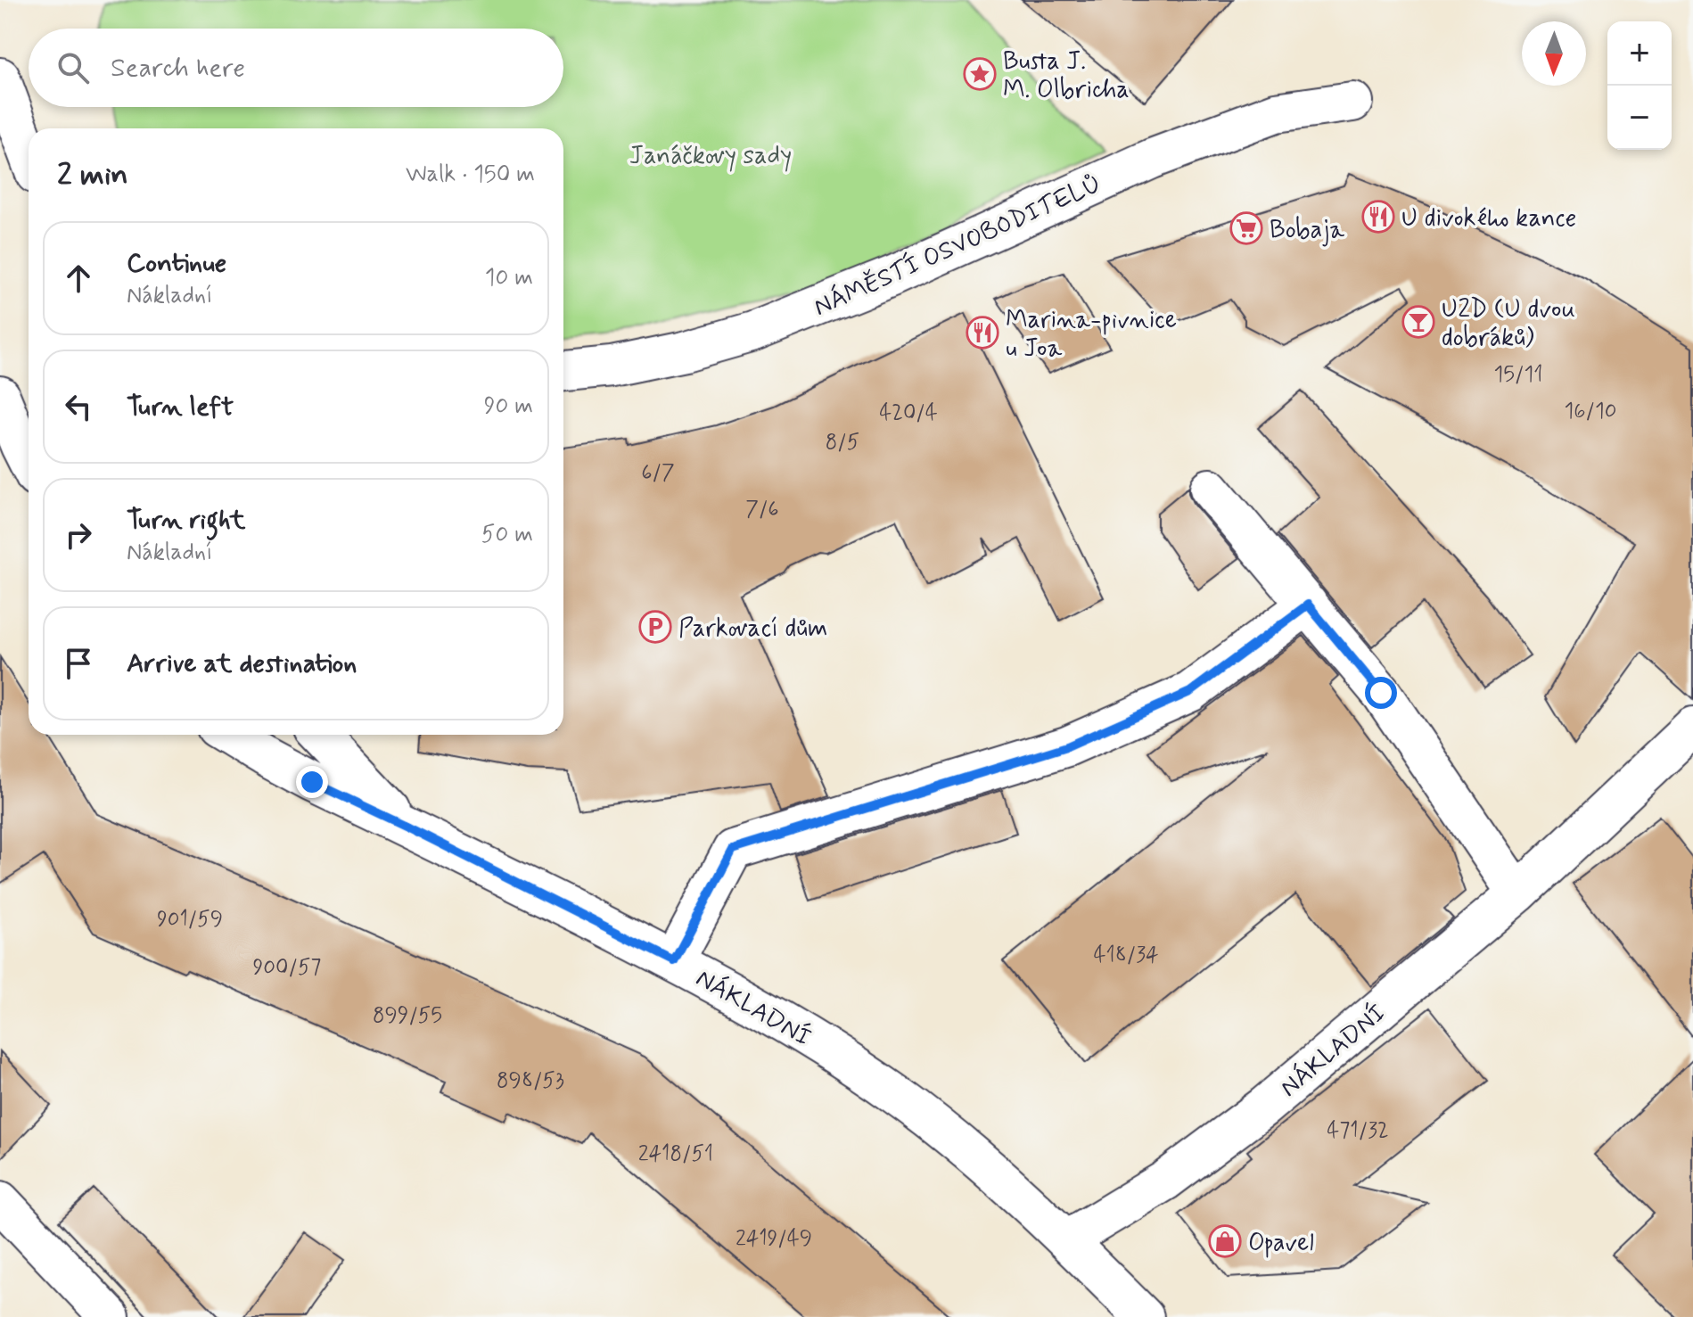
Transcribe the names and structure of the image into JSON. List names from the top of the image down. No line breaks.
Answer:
{"streets":{"street":["NÁMĚSTÍ OSVOBODITELŮ","NÁKLADNÍ"]},"parks":["Janáčkovy sady"],"places":{"place":["Busta J. M. Olbricha"],"restaurant":["U divokého kance","Marina-pivnice u Joa"],"supermarket":["Bobaja"],"bar":["U2D (U dvou dobráků)"],"parking":["Parkovací dům"],"shop":["Opavel"]},"house_numbers":["15/11","16/10","420/4","8/5","6/7","7/6","901/59","418/34","900/57","899/55","898/53","471/32","2418/51","2419/49"],"north":"bottom","page":{"map_buttons":["+","−"],"search":"Search here","heading":["2 min","Walk · 150 m"],"list":[["Continue","Nákladní","10 m"],["Turn left","90 m"],["Turn right","Nákladní","50 m"],"Arrive at destination"]}}
